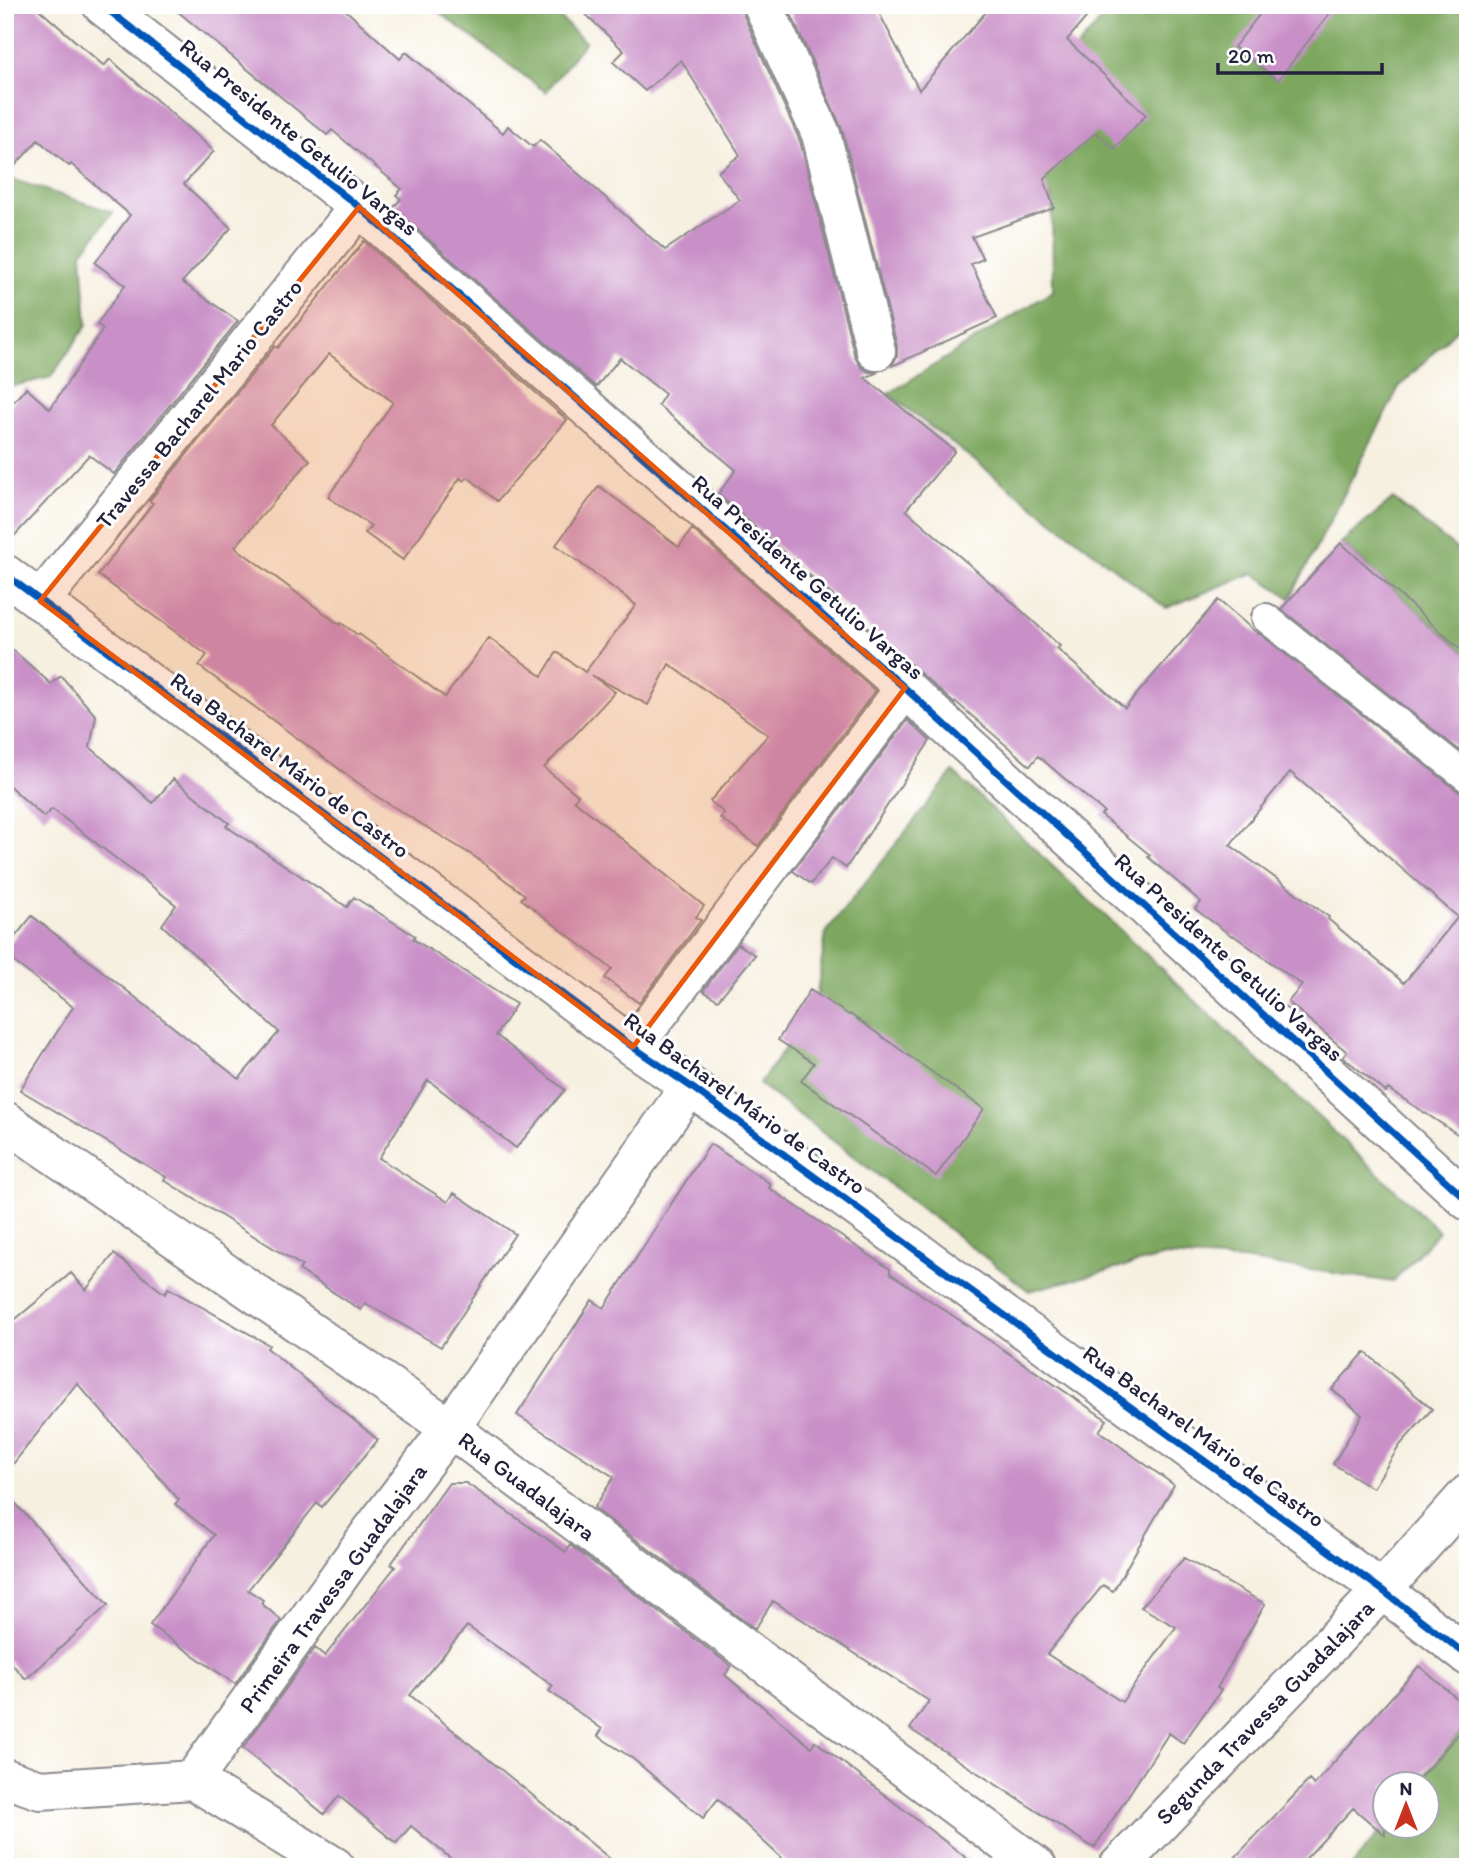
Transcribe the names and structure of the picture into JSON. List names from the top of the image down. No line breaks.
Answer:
{"streets":{"street":["Rua Presidente Getulio Vargas","Travessa Bacharel Mario Castro","Rua Bacharel Mário de Castro","Rua Guadalajara","Primeira Travessa Guadalajara","Segunda Travessa Guadalajara"]},"crossings":[["Rua Presidente Getulio Vargas","Travessa Bacharel Mario Castro"],["Travessa Bacharel Mario Castro","Rua Bacharel Mário de Castro"],["Rua Bacharel Mário de Castro","Primeira Travessa Guadalajara"],["Rua Bacharel Mário de Castro","Segunda Travessa Guadalajara"],["Rua Guadalajara","Primeira Travessa Guadalajara"]],"scale_bar":"20 m","north":"top"}
